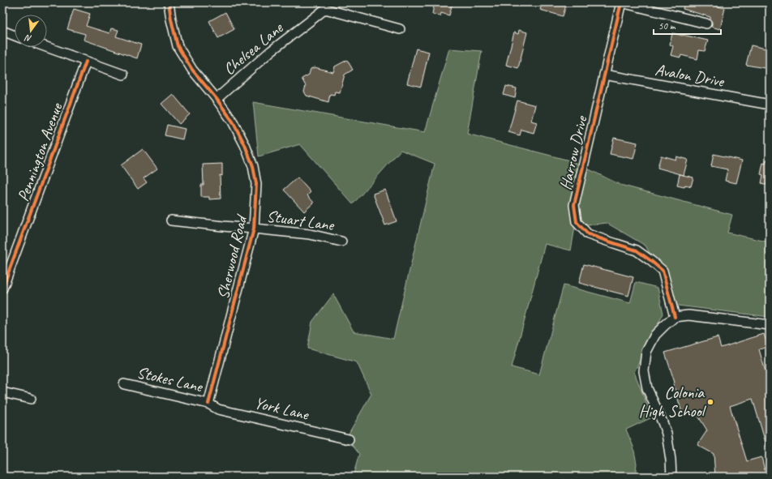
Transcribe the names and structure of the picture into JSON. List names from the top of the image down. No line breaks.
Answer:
{"streets":{"street":["Chelsea Lane","Avalon Drive","Pennington Avenue","Harrow Drive","Stuart Lane","Sherwood Road","Stokes Lane","York Lane"]},"crossings":[["Chelsea Lane","Sherwood Road"],["Avalon Drive","Harrow Drive"],["Stuart Lane","Sherwood Road"],["Sherwood Road","Stokes Lane"],["Sherwood Road","York Lane"],["Stokes Lane","York Lane"]],"places":["Colonia High School"],"scale_bar":"50 m","north":"bottom"}
